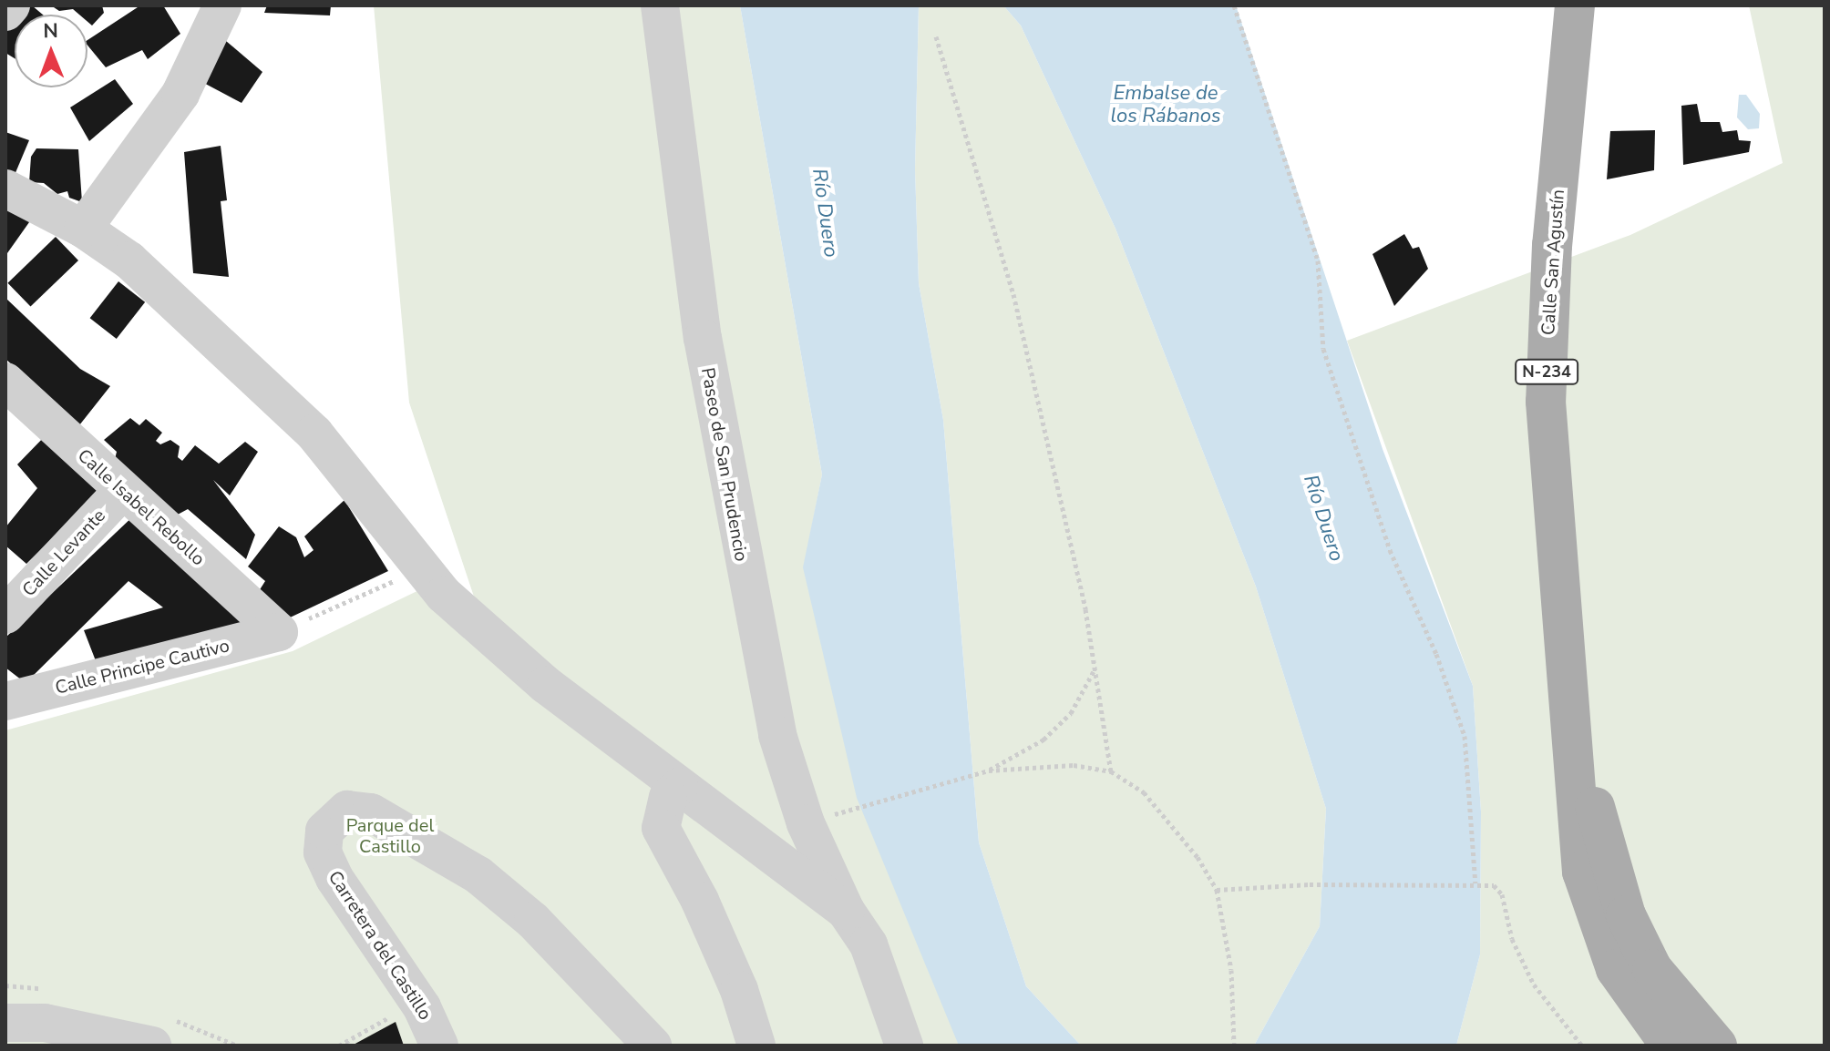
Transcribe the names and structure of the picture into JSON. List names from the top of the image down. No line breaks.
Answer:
{"streets":{"main road":["Calle San Agustín","N-234"],"street":["Paseo de San Prudencio","Calle Isabel Rebollo","Calle Levante","Calle Principe Cautivo","Carretera del Castillo"]},"crossings":[["Calle San Agustín","N-234"],["Calle Isabel Rebollo","Calle Levante"],["Calle Isabel Rebollo","Calle Principe Cautivo"]],"water":["Embalse de los Rábanos","Río Duero"],"parks":["Parque del Castillo"],"north":"top"}
